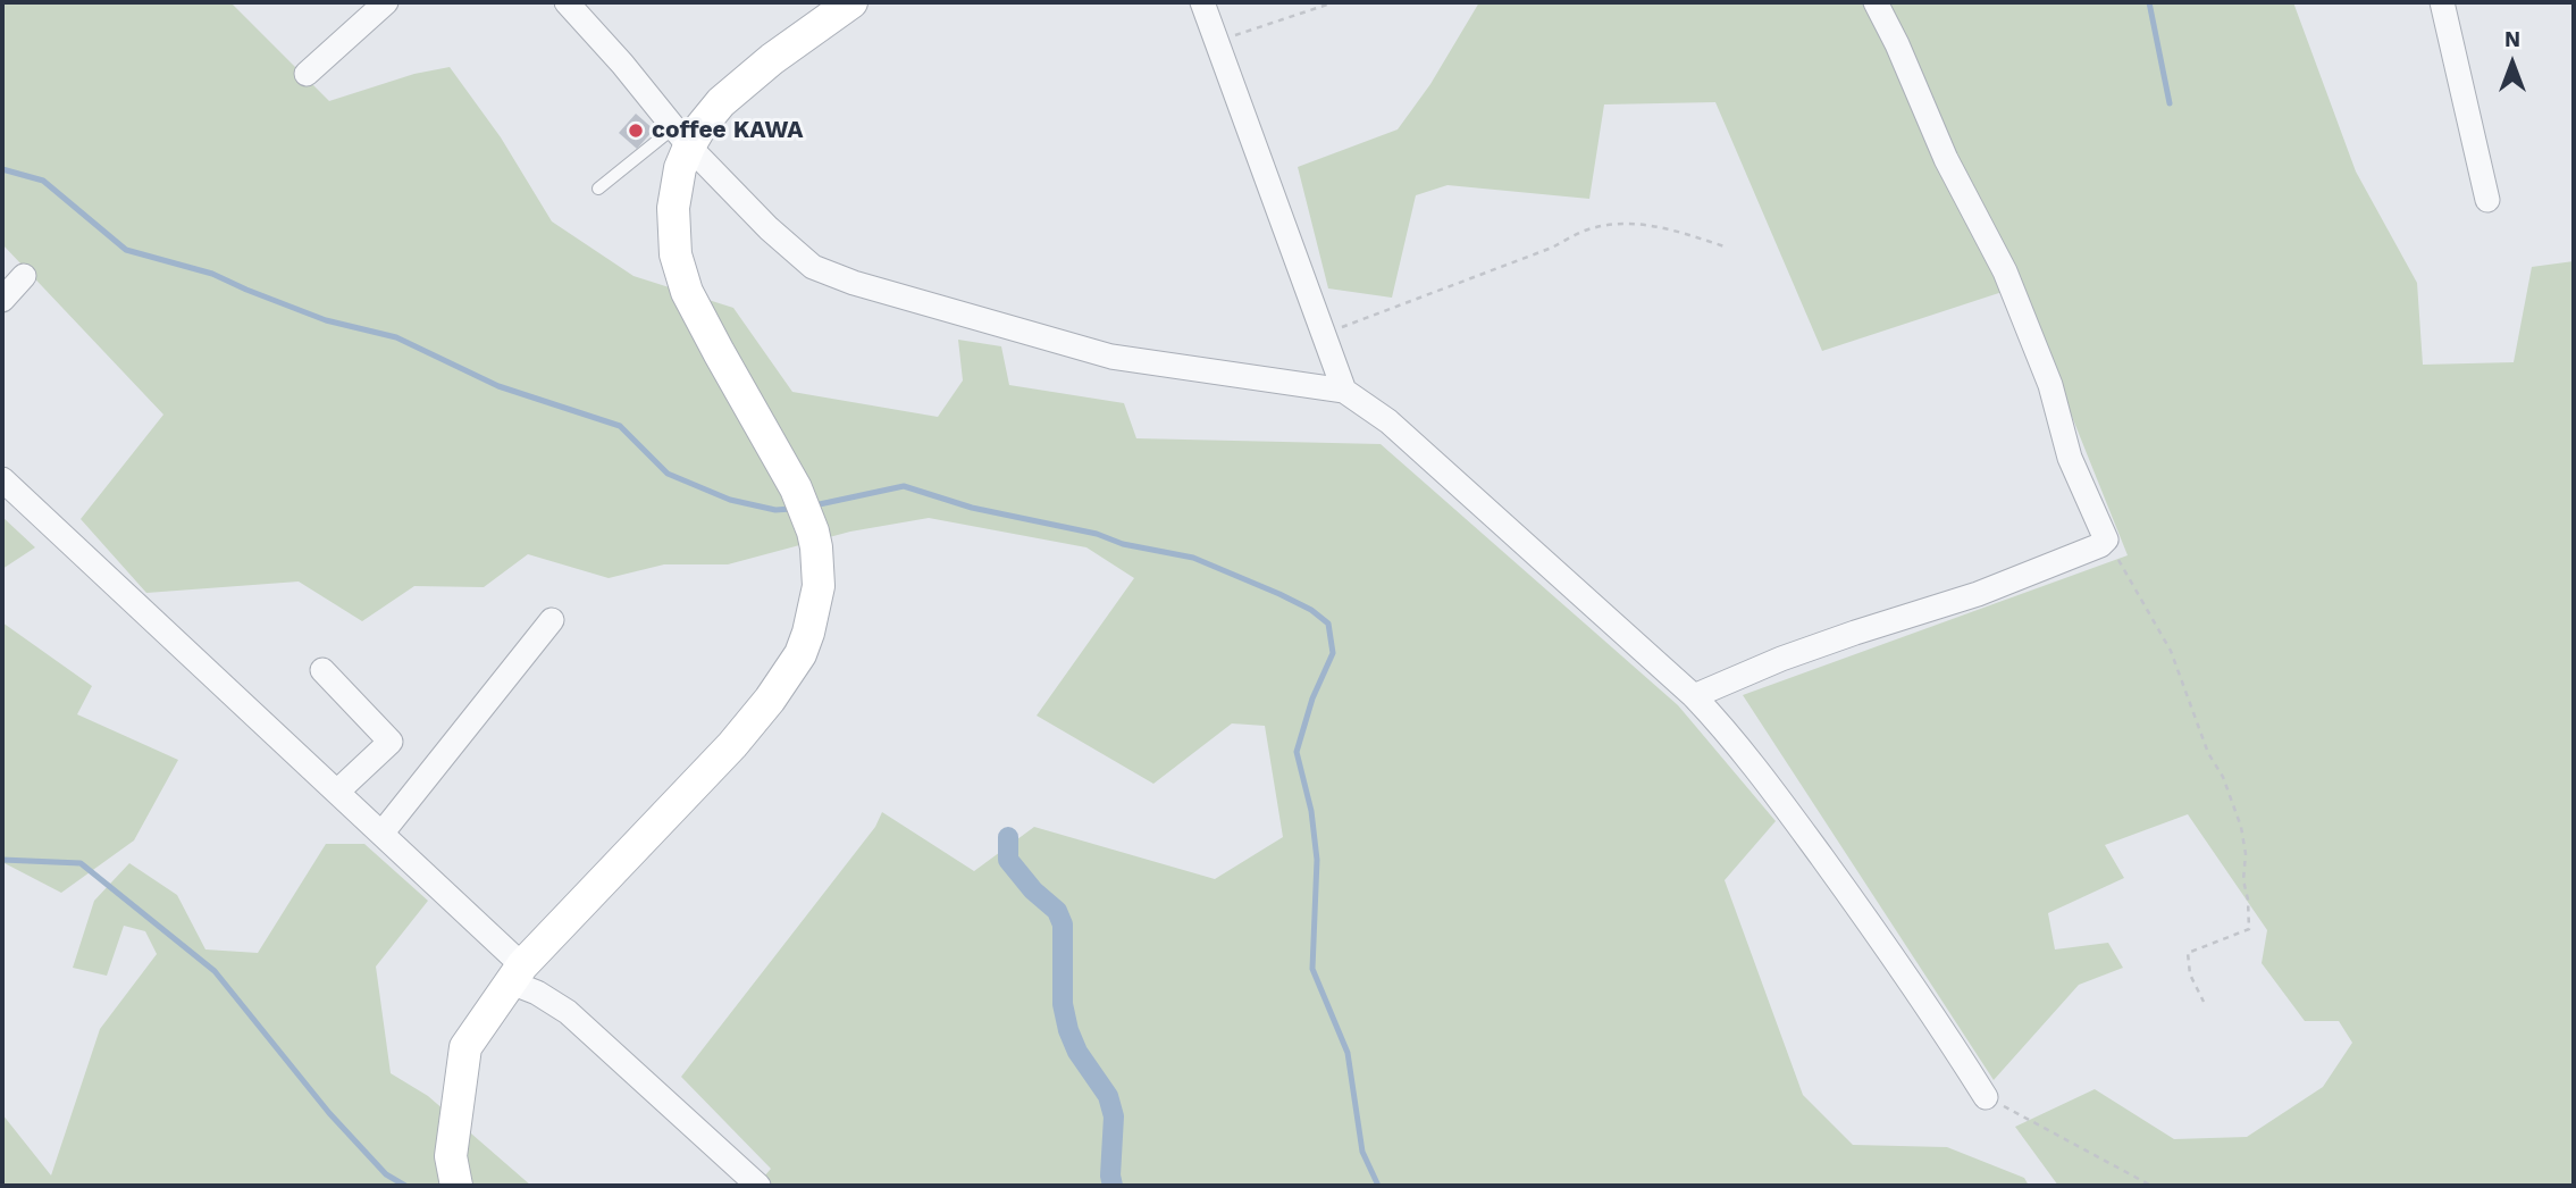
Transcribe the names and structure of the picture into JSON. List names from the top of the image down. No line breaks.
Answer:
{"places":["coffee KAWA"],"north":"top"}
